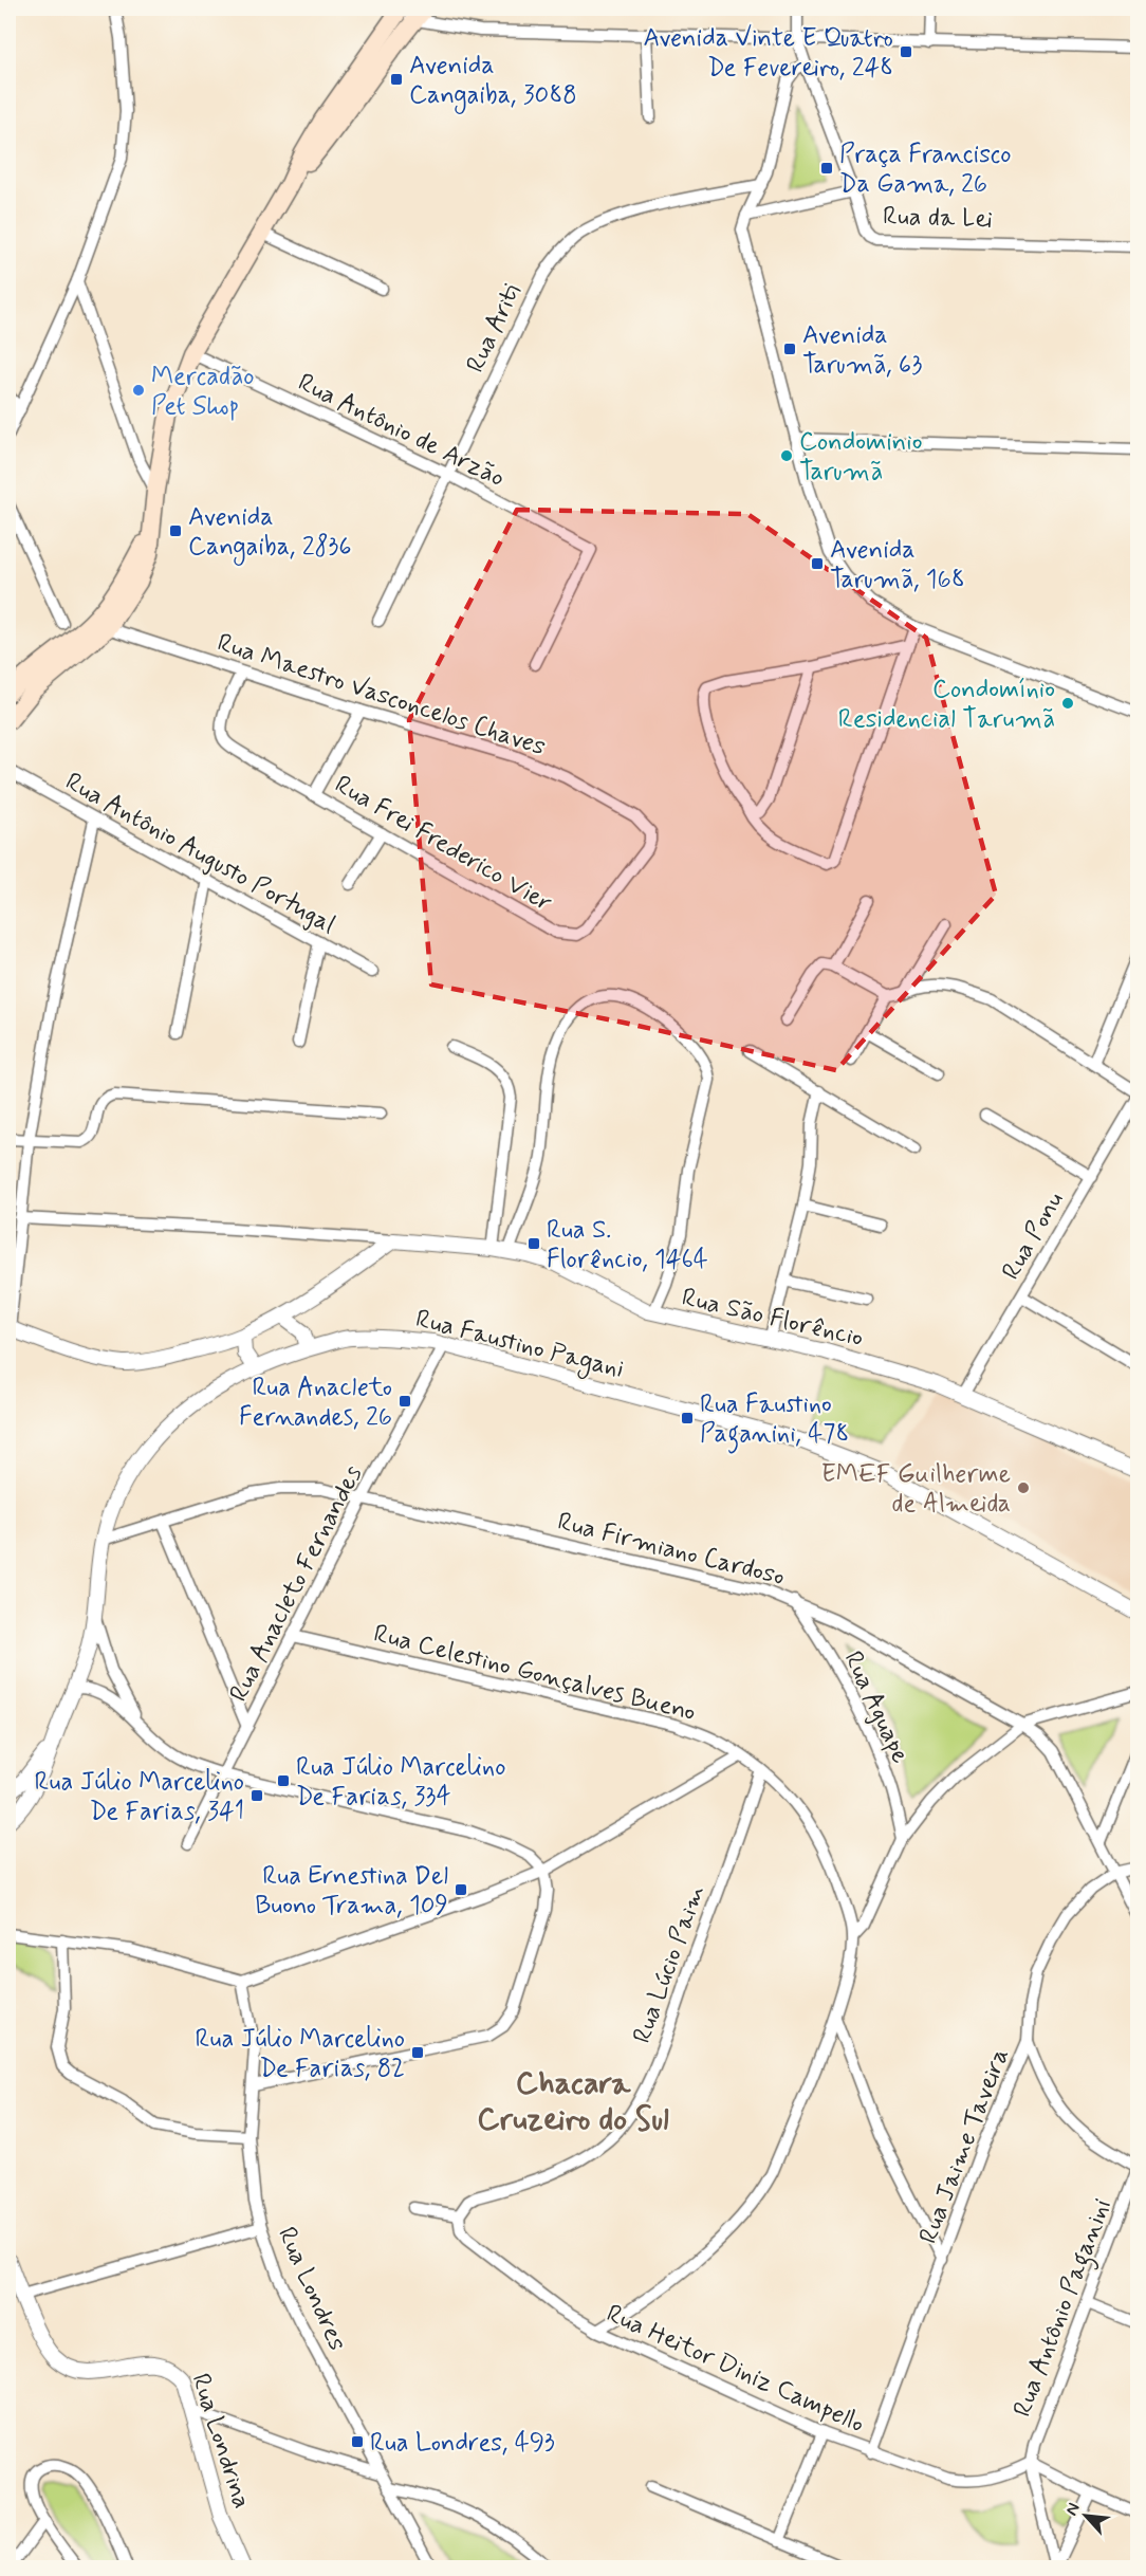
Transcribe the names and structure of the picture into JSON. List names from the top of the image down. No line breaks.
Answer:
{"streets":{"street":["Rua da Lei","Rua Ariti","Rua Antônio de Arzão","Rua Maestro Vasconcelos Chaves","Rua Frei Frederico Vier","Rua Antônio Augusto Portugal","Rua Ponu","Rua São Florêncio","Rua Faustino Pagani","Rua Firmiano Cardoso","Rua Anacleto Fernandes","Rua Celestino Gonçalves Bueno","Rua Aguape","Rua Lúcio Paim","Rua Jaime Taveira","Rua Londres","Rua Antônio Paganini","Rua Heitor Diniz Campello","Rua Londrina"]},"crossings":[["Rua Ariti","Rua Antônio de Arzão"],["Rua Maestro Vasconcelos Chaves","Rua Frei Frederico Vier"],["Rua Ponu","Rua São Florêncio"],["Rua Faustino Pagani","Rua Firmiano Cardoso"],["Rua Faustino Pagani","Rua Anacleto Fernandes"],["Rua Firmiano Cardoso","Rua Anacleto Fernandes"],["Rua Firmiano Cardoso","Rua Aguape"],["Rua Firmiano Cardoso","Rua Jaime Taveira"],["Rua Anacleto Fernandes","Rua Celestino Gonçalves Bueno"],["Rua Celestino Gonçalves Bueno","Rua Lúcio Paim"],["Rua Celestino Gonçalves Bueno","Rua Heitor Diniz Campello"],["Rua Lúcio Paim","Rua Heitor Diniz Campello"],["Rua Jaime Taveira","Rua Heitor Diniz Campello"],["Rua Antônio Paganini","Rua Heitor Diniz Campello"]],"districts":["Chacara Cruzeiro do Sul"],"places":{"transit":["Avenida Vinte E Quatro De Fevereiro, 248","Avenida Cangaiba, 3088","Praça Francisco Da Gama, 26","Avenida Tarumã, 63","Avenida Cangaiba, 2836","Avenida Tarumã, 168","Rua S. Florêncio, 1464","Rua Anacleto Fernandes, 26","Rua Faustino Paganini, 478","Rua Júlio Marcelino De Farias, 334","Rua Júlio Marcelino De Farias, 341","Rua Ernestina Del Buono Trama, 109","Rua Júlio Marcelino De Farias, 82","Rua Londres, 493"],"other":["Mercadão Pet Shop","Condominio Tarumã","Condomínio Residencial Tarumã","EMEF Guilherme de Almeida"]},"north":"top left"}
